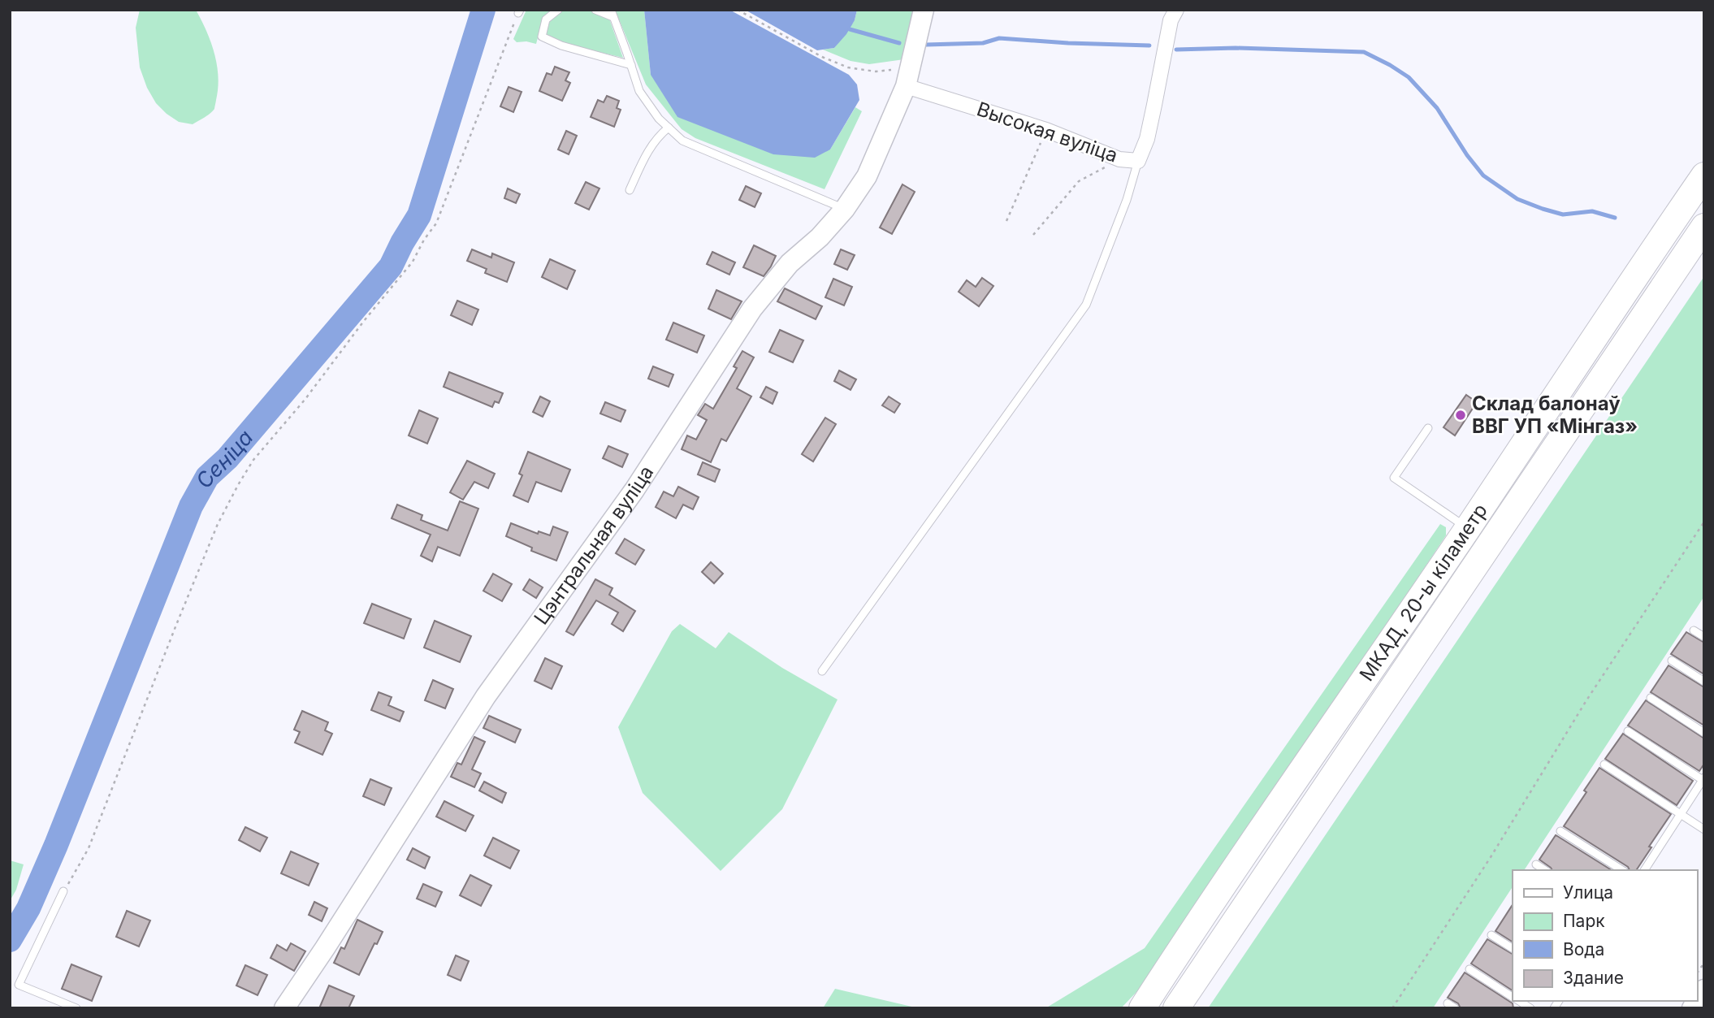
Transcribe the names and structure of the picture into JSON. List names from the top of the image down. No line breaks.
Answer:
{"streets":{"highway":["МКАД, 20-ы кіламетр"],"street":["Высокая вуліца","Цэнтральная вуліца"]},"crossings":[["Высокая вуліца","Цэнтральная вуліца"]],"water":["Сеніца"],"places":["Склад балонаў ВВГ УП «Мінгаз»"],"legend":["Улица","Парк","Вода","Здание"]}
